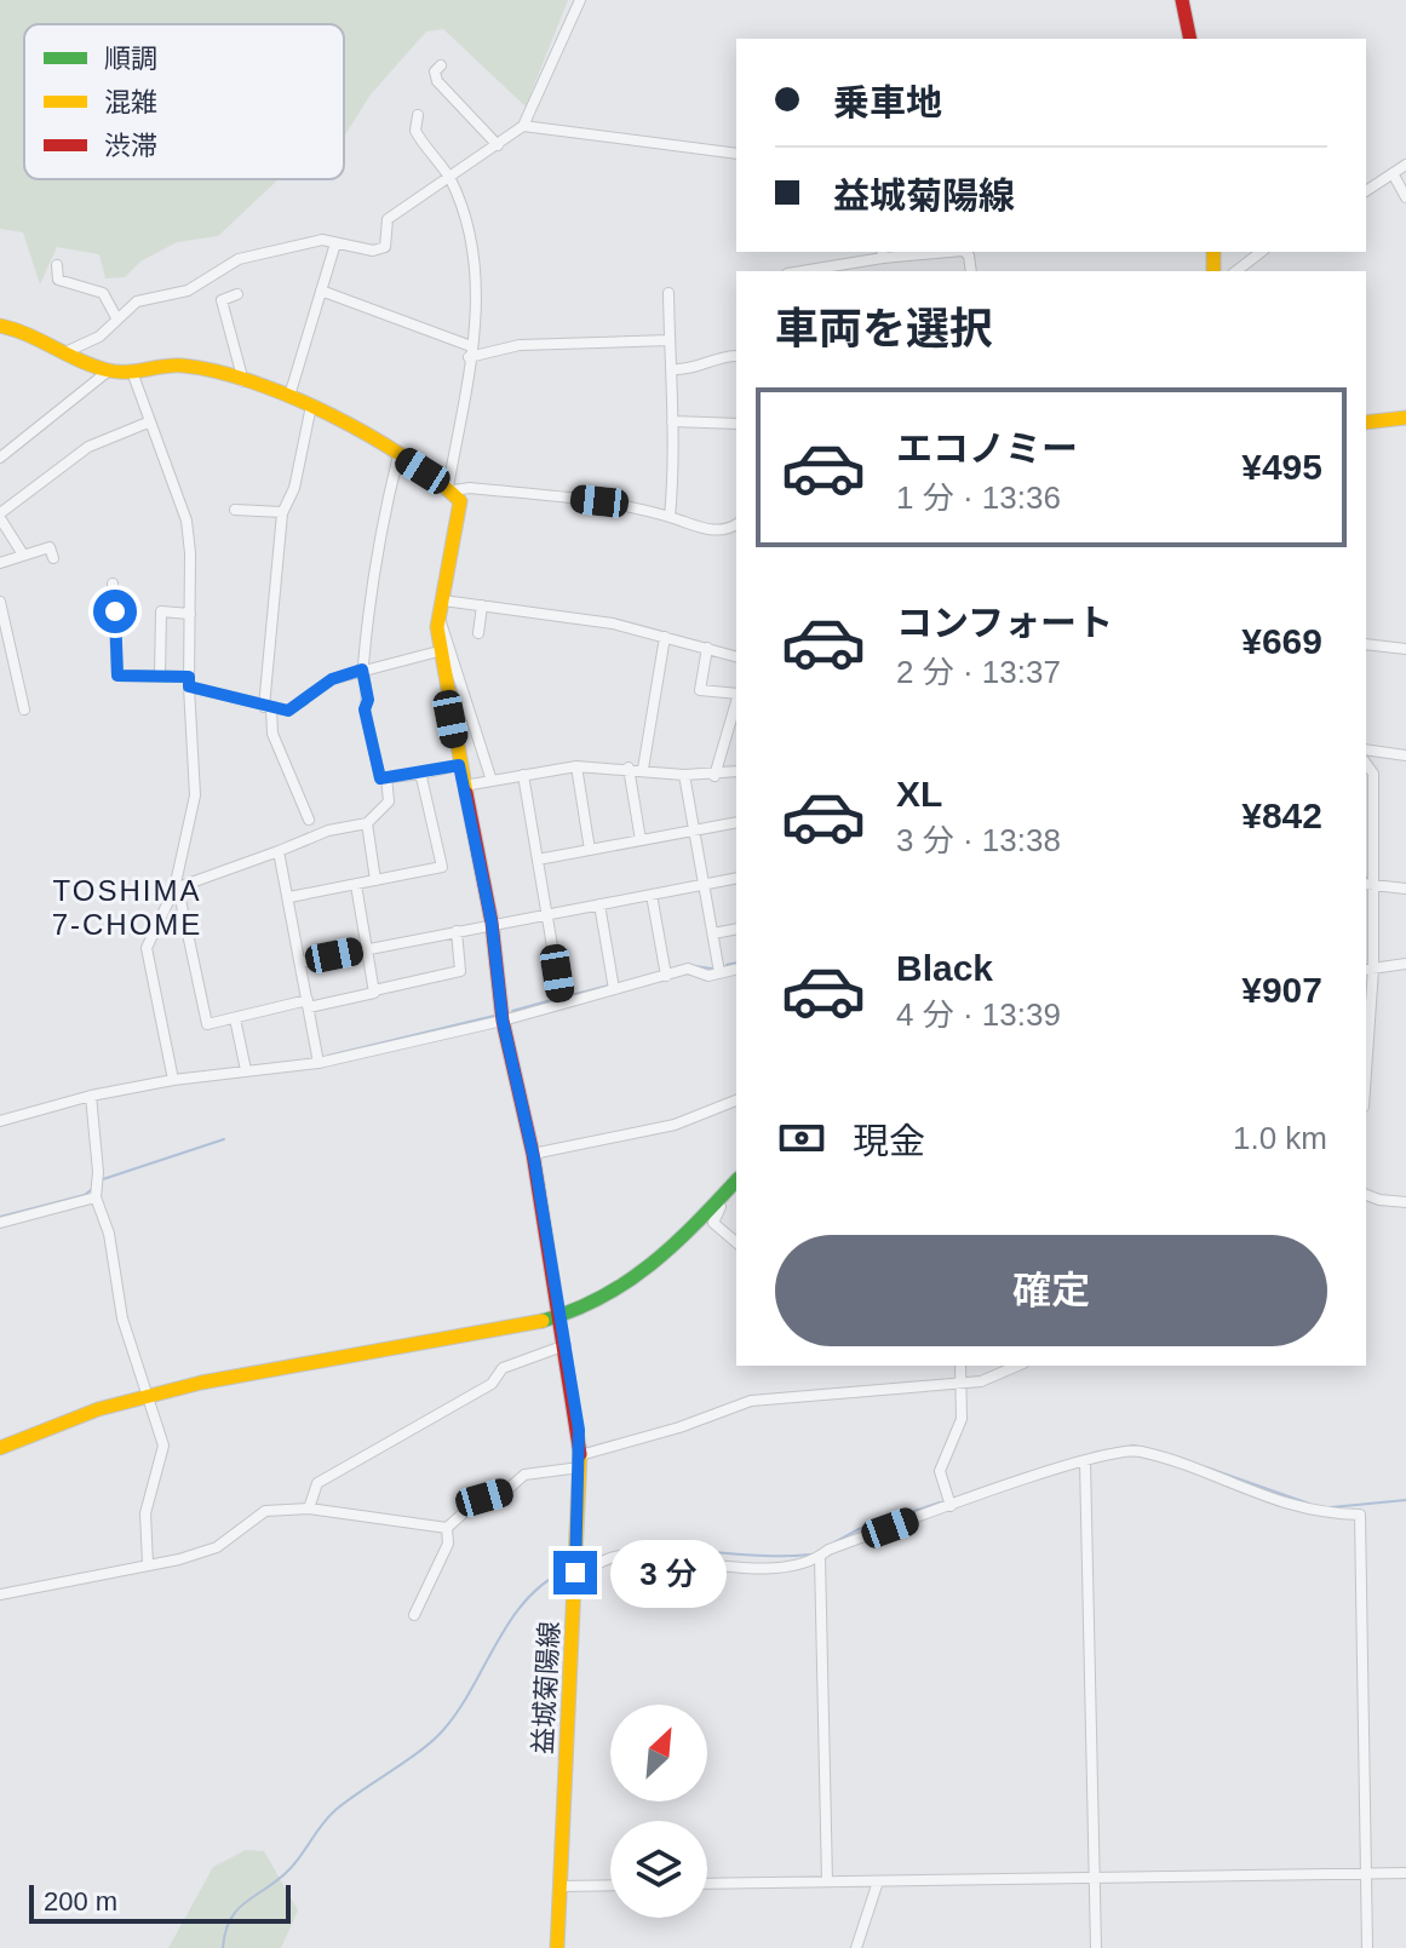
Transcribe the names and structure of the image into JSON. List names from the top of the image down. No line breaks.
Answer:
{"streets":{"main road":["益城菊陽線"]},"districts":["TOSHIMA 7-CHOME"],"legend":["順調","混雑","渋滞"],"scale_bar":"200 m","north":"top right","page":{"banner":["乗車地","益城菊陽線"],"heading":"車両を選択","list":[{"name":"エコノミー","note":"1 分 · 13:36","value":"¥495"},{"name":"コンフォート","note":"2 分 · 13:37","value":"¥669"},{"name":"XL","note":"3 分 · 13:38","value":"¥842"},{"name":"Black","note":"4 分 · 13:39","value":"¥907"}],"pay":["現金","1.0 km"],"buttons":"確定","bubble":"3 分","scale":"200 m"}}
